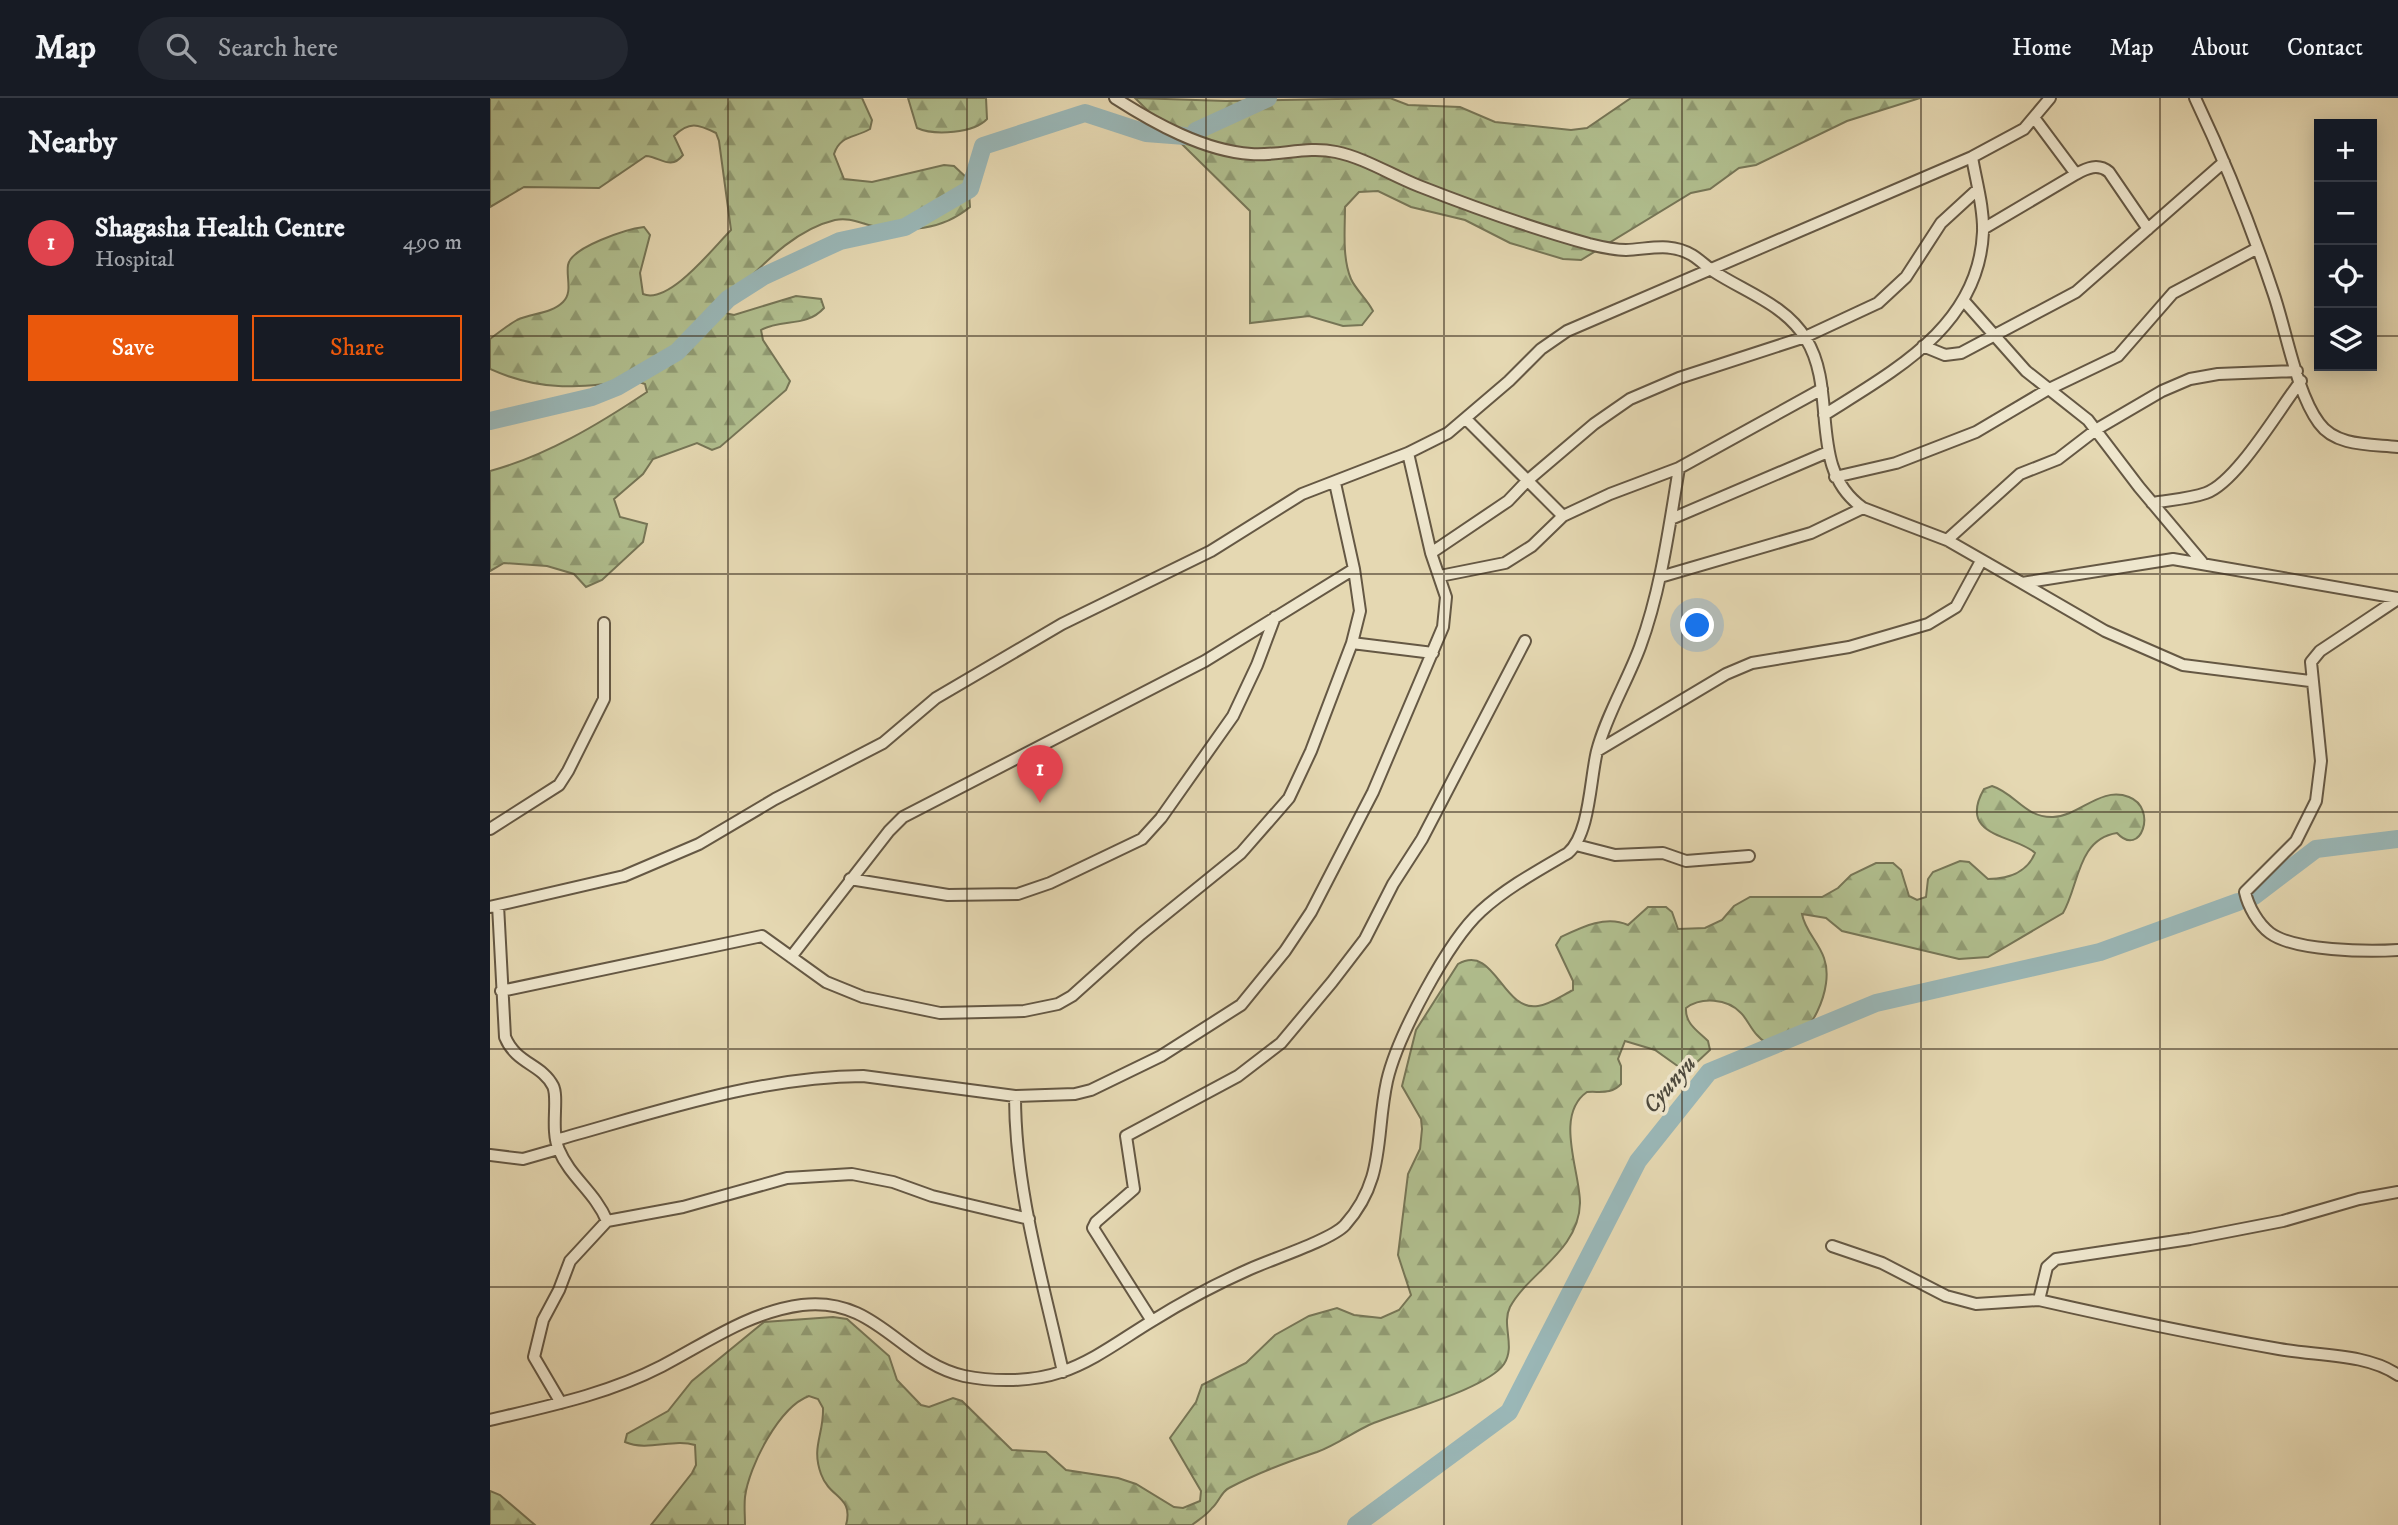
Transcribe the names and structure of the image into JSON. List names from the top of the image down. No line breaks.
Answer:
{"water":["Cyunyu"],"page":{"header":"Map","search":"Search here","nav":["Home","Map","About","Contact"],"heading":"Nearby","map_buttons":["+","−"],"list":[{"mark":"1","name":"Shagasha Health Centre","note":"Hospital","value":"490 m"}],"buttons":["Save","Share"],"pins":"1"}}
